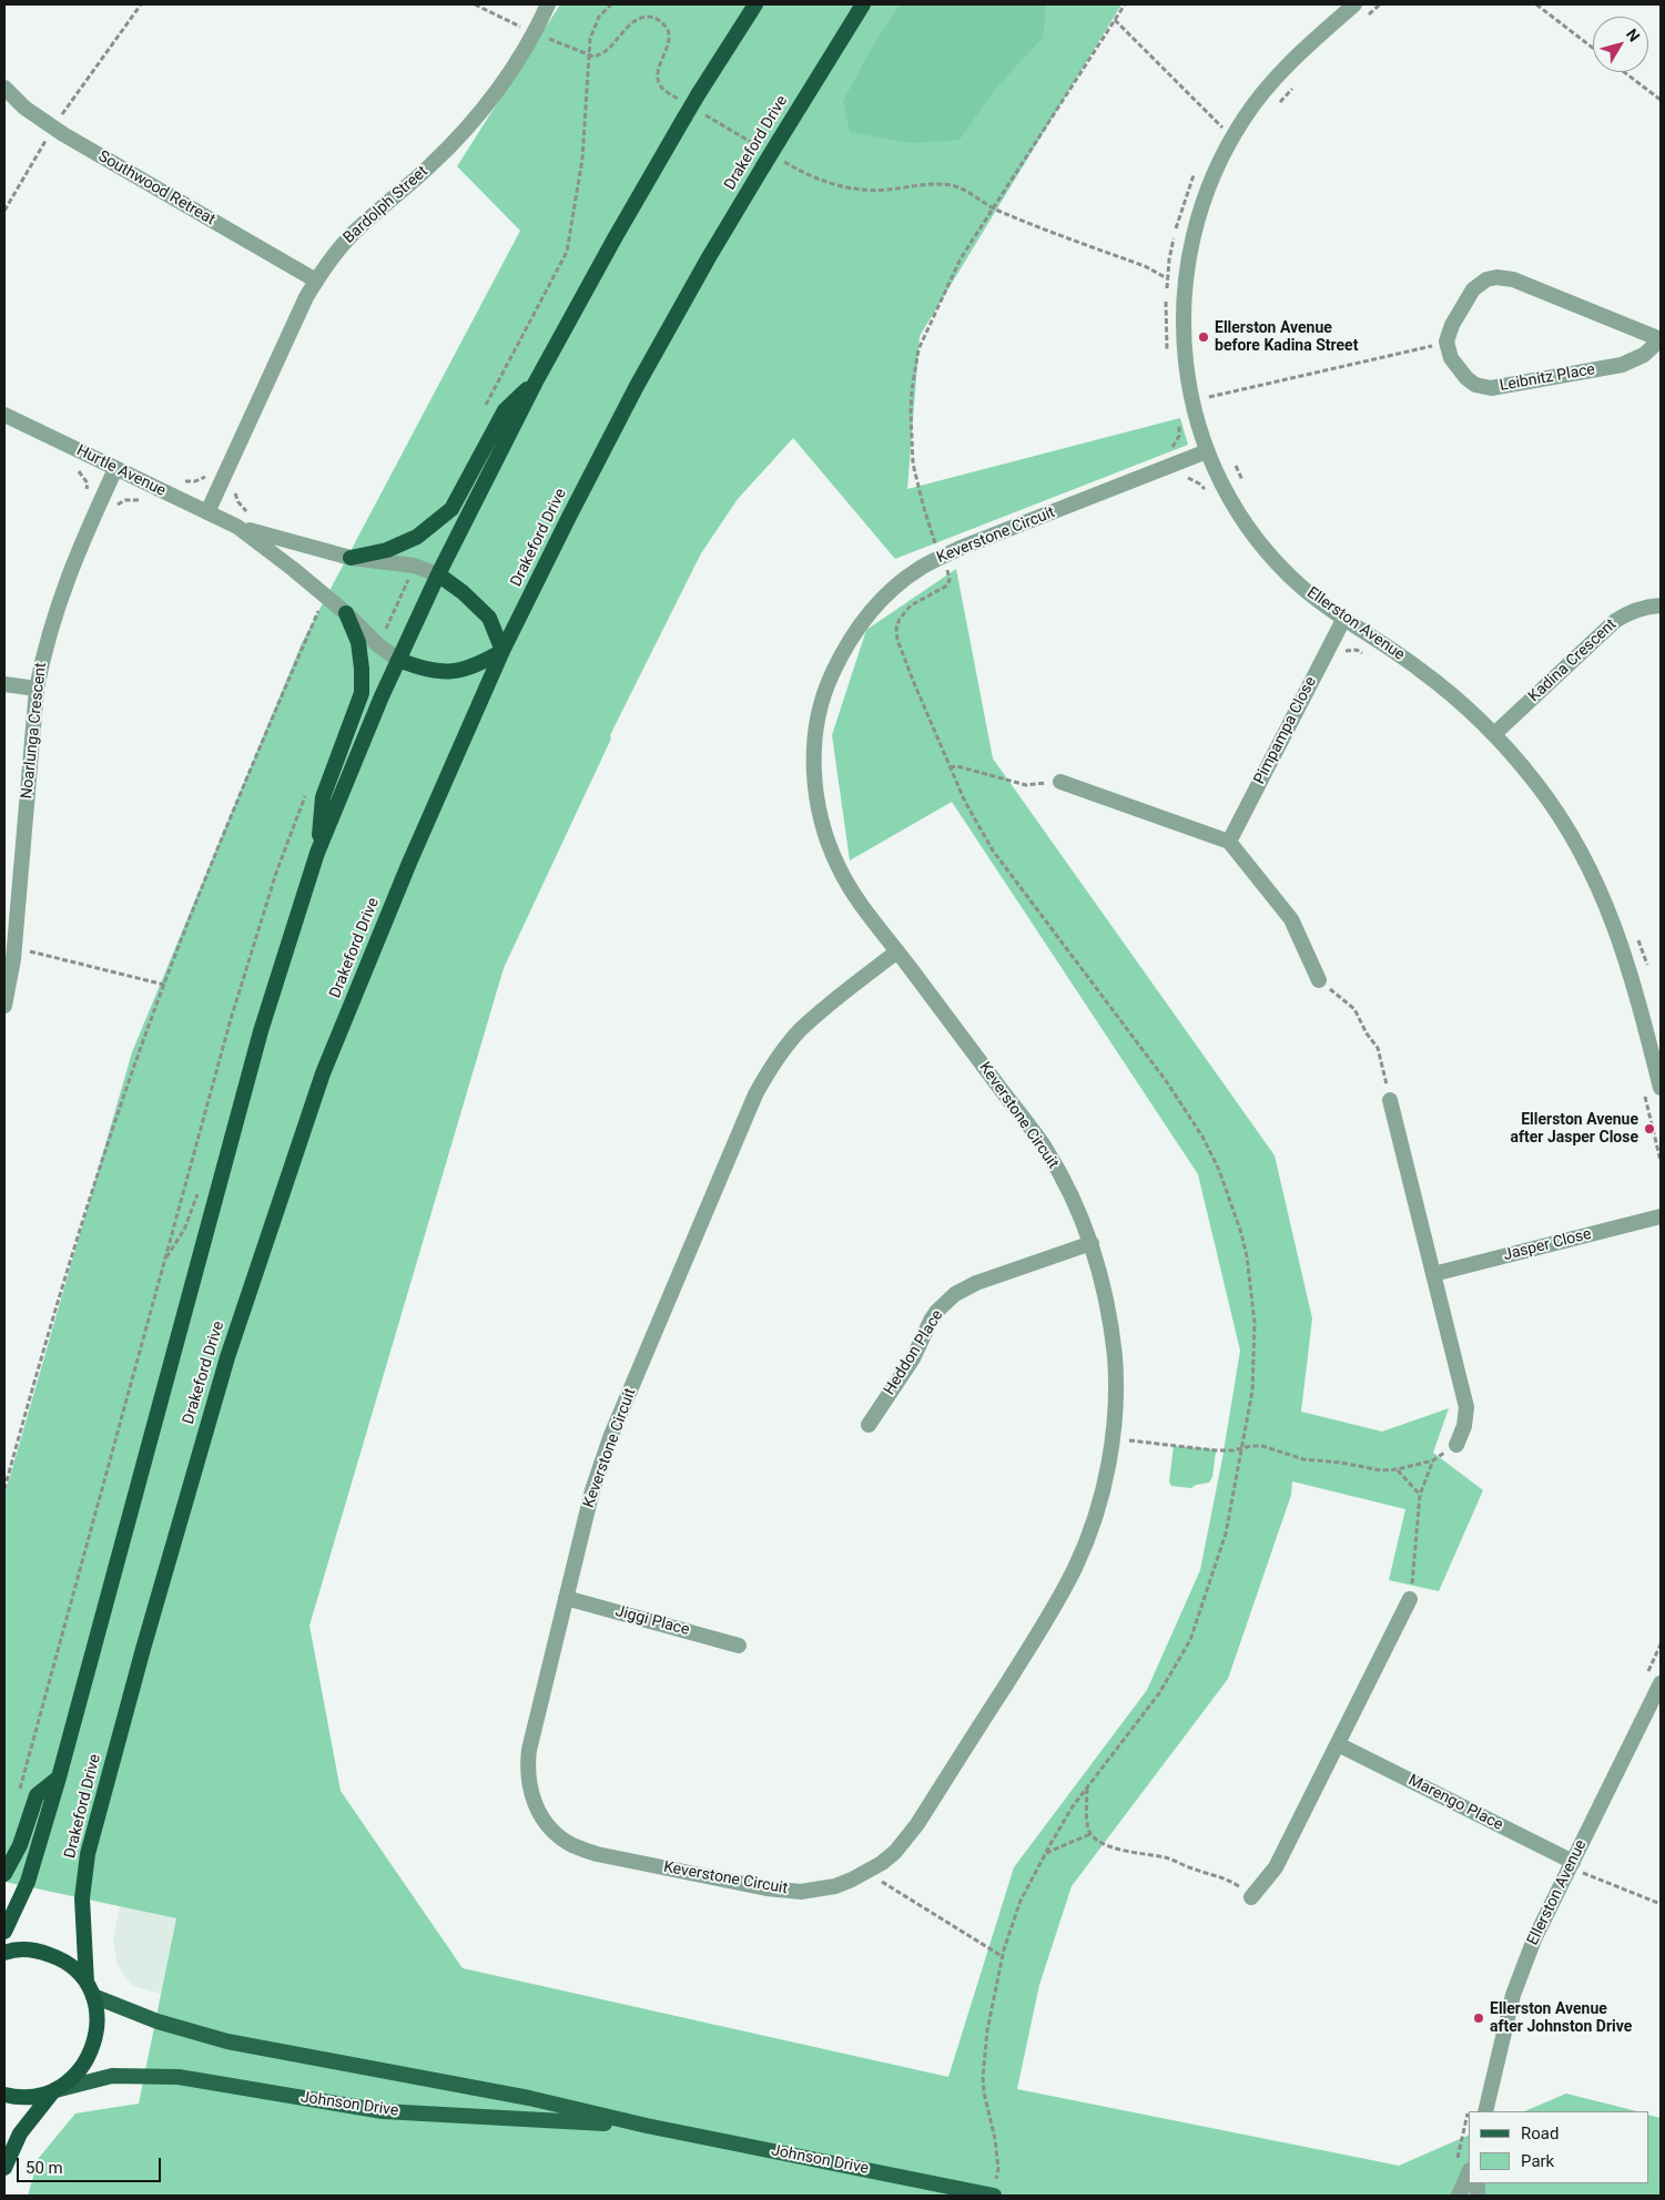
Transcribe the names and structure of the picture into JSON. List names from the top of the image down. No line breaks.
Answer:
{"streets":{"highway":["Drakeford Drive"],"main road":["Johnson Drive"],"street":["Southwood Retreat","Bardolph Street","Leibnitz Place","Hurtle Avenue","Keverstone Circuit","Ellerston Avenue","Kadina Crescent","Noarlunga Crescent","Pimpampa Close","Jasper Close","Heddon Place","Jiggi Place","Marengo Place"]},"crossings":[["Drakeford Drive","Hurtle Avenue"],["Drakeford Drive","Johnson Drive"],["Southwood Retreat","Bardolph Street"],["Bardolph Street","Hurtle Avenue"],["Hurtle Avenue","Noarlunga Crescent"],["Keverstone Circuit","Ellerston Avenue"],["Keverstone Circuit","Heddon Place"],["Keverstone Circuit","Jiggi Place"],["Ellerston Avenue","Kadina Crescent"],["Ellerston Avenue","Pimpampa Close"],["Ellerston Avenue","Marengo Place"]],"places":["Ellerston Avenue before Kadina Street","Ellerston Avenue after Jasper Close","Ellerston Avenue after Johnston Drive"],"legend":["Road","Park"],"scale_bar":"50 m","north":"top right"}
